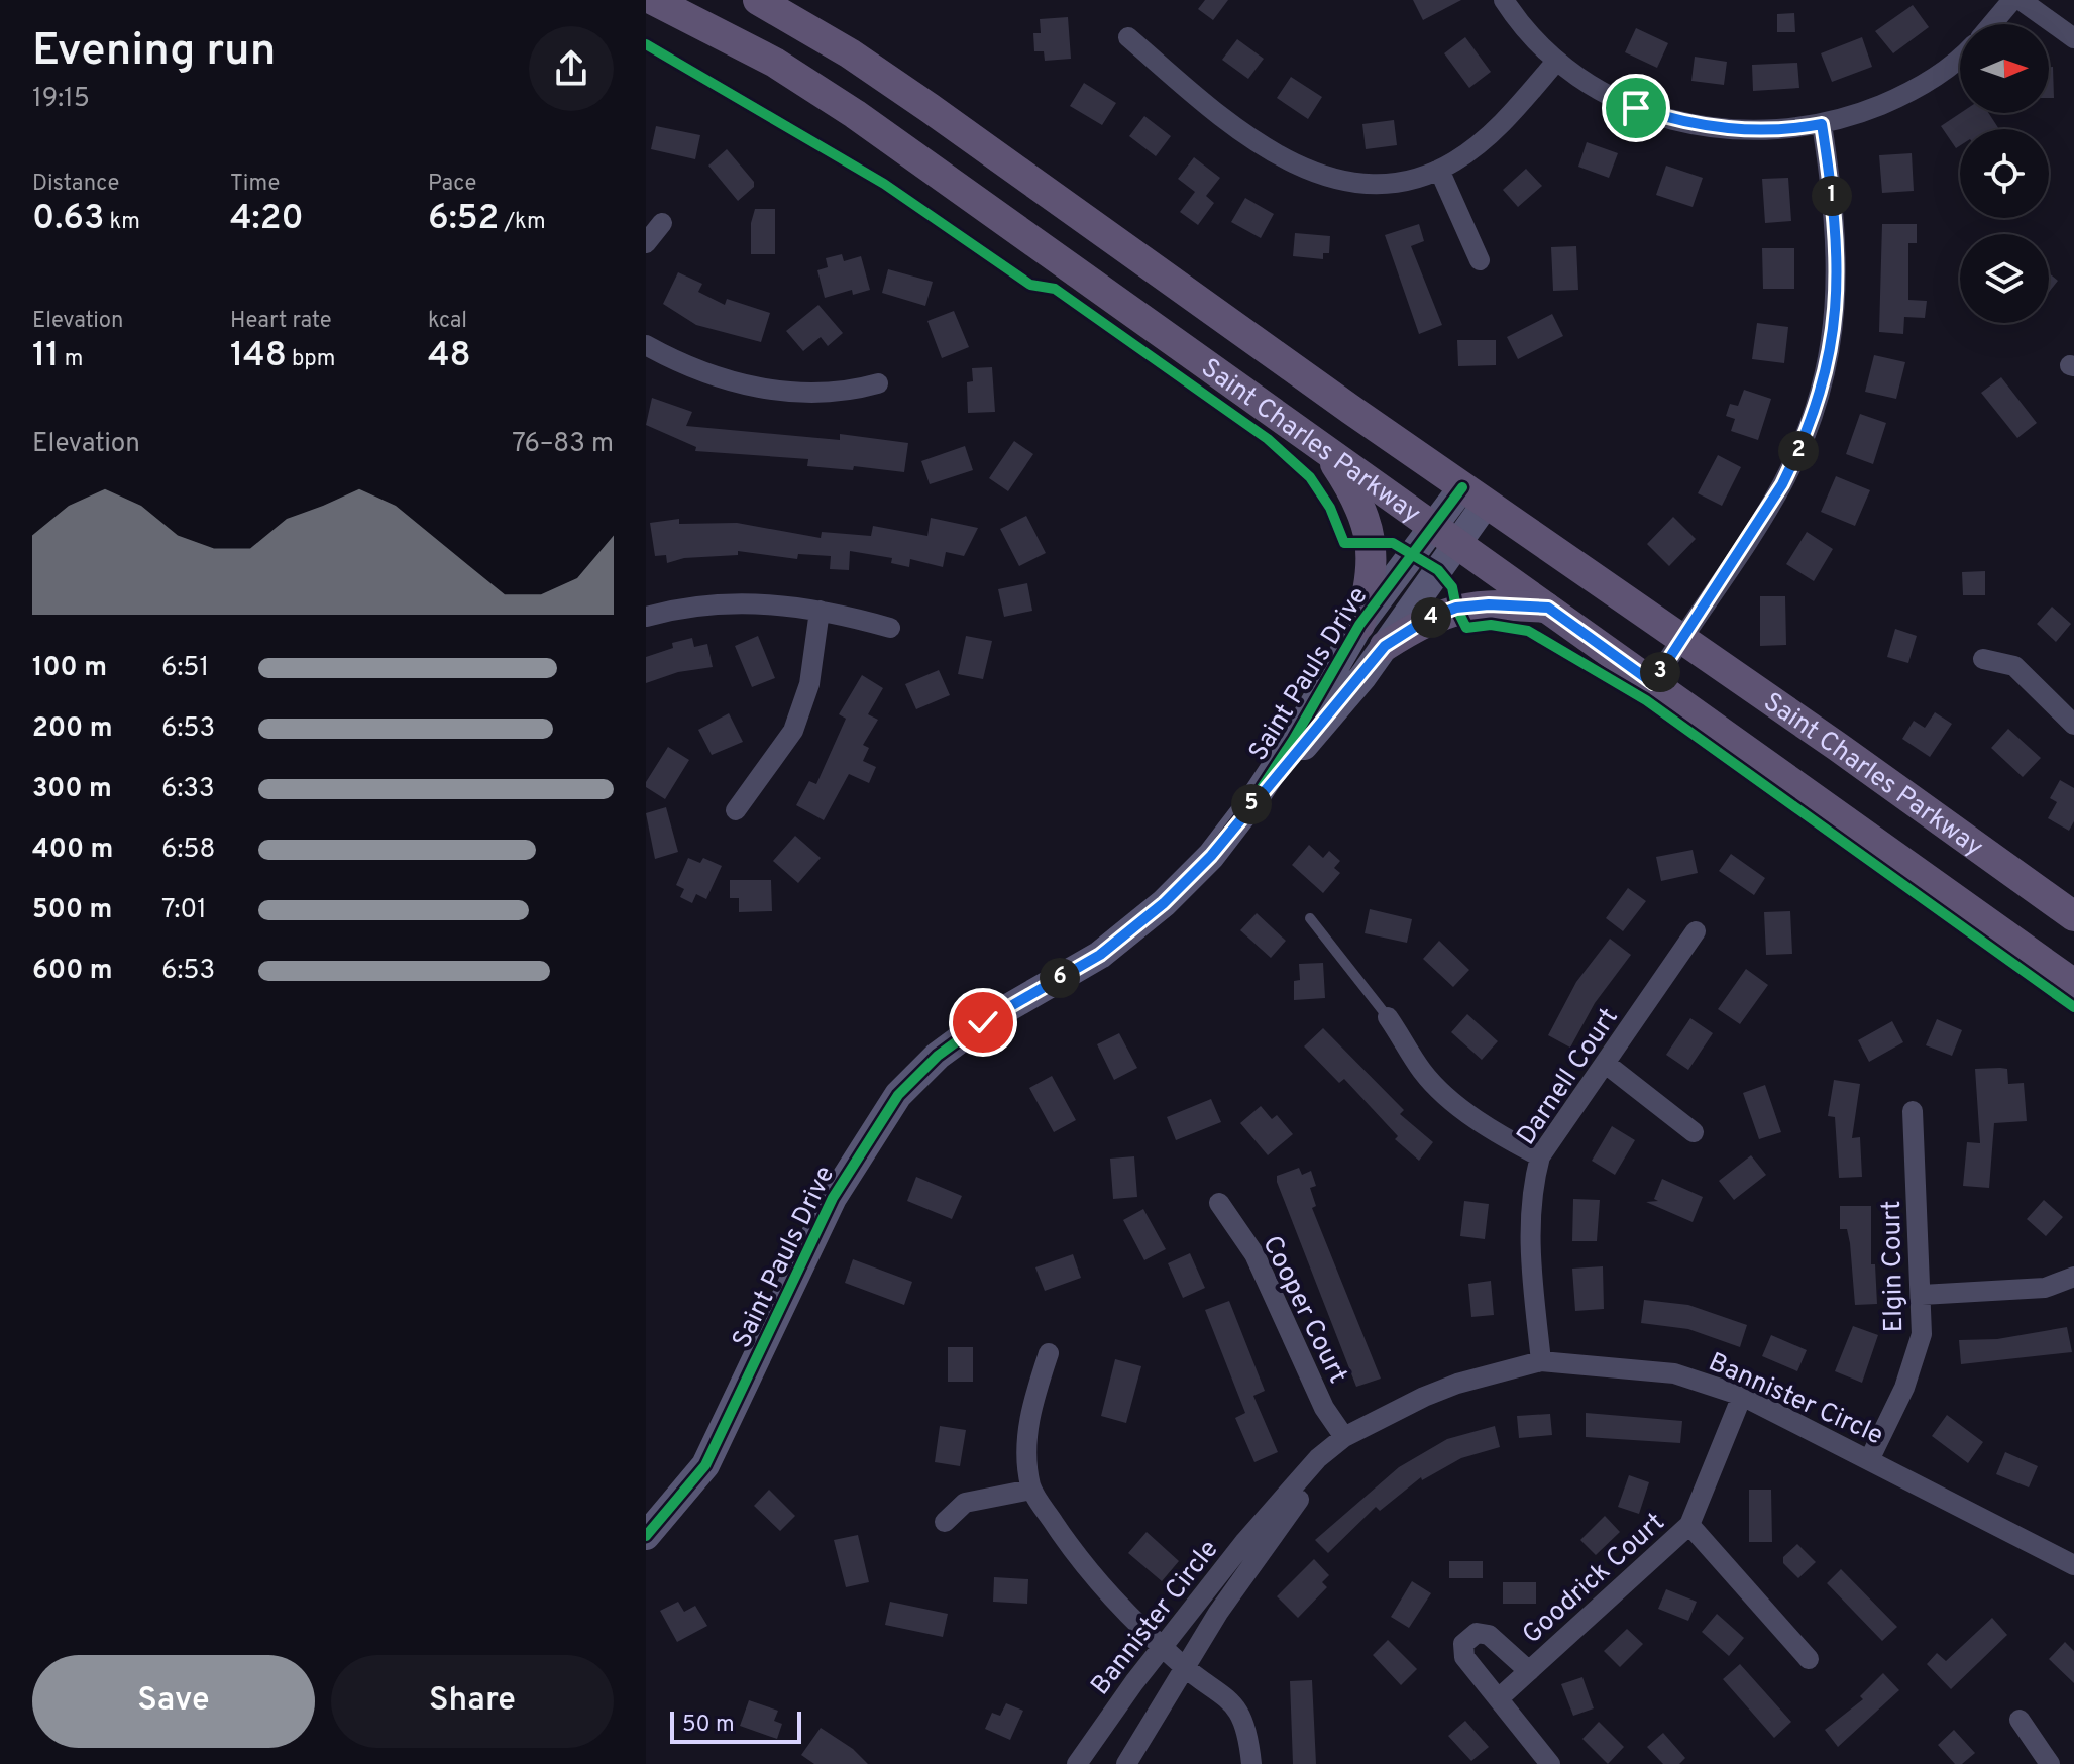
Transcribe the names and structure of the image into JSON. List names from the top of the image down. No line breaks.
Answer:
{"streets":{"main road":["Saint Charles Parkway"],"street":["Saint Pauls Drive","Darnell Court","Elgin Court","Cooper Court","Bannister Circle","Goodrick Court"]},"crossings":[["Saint Charles Parkway","Saint Pauls Drive"],["Darnell Court","Bannister Circle"],["Elgin Court","Bannister Circle"],["Cooper Court","Bannister Circle"],["Bannister Circle","Goodrick Court"]],"scale_bar":"50 m","north":"right","page":{"heading":["Evening run","19:15"],"stats":[["Distance","0.63 km"],["Time","4:20"],["Pace","6:52 /km"],["Elevation","11 m"],["Heart rate","148 bpm"],["kcal","48"]],"pins":["1","2","4","3","5","6"],"chart":["Elevation","76–83 m"],"list":[{"name":"100 m","note":"6:51"},{"name":"200 m","note":"6:53"},{"name":"300 m","note":"6:33"},{"name":"400 m","note":"6:58"},{"name":"500 m","note":"7:01"},{"name":"600 m","note":"6:53"}],"buttons":["Save","Share"],"scale":"50 m"}}
